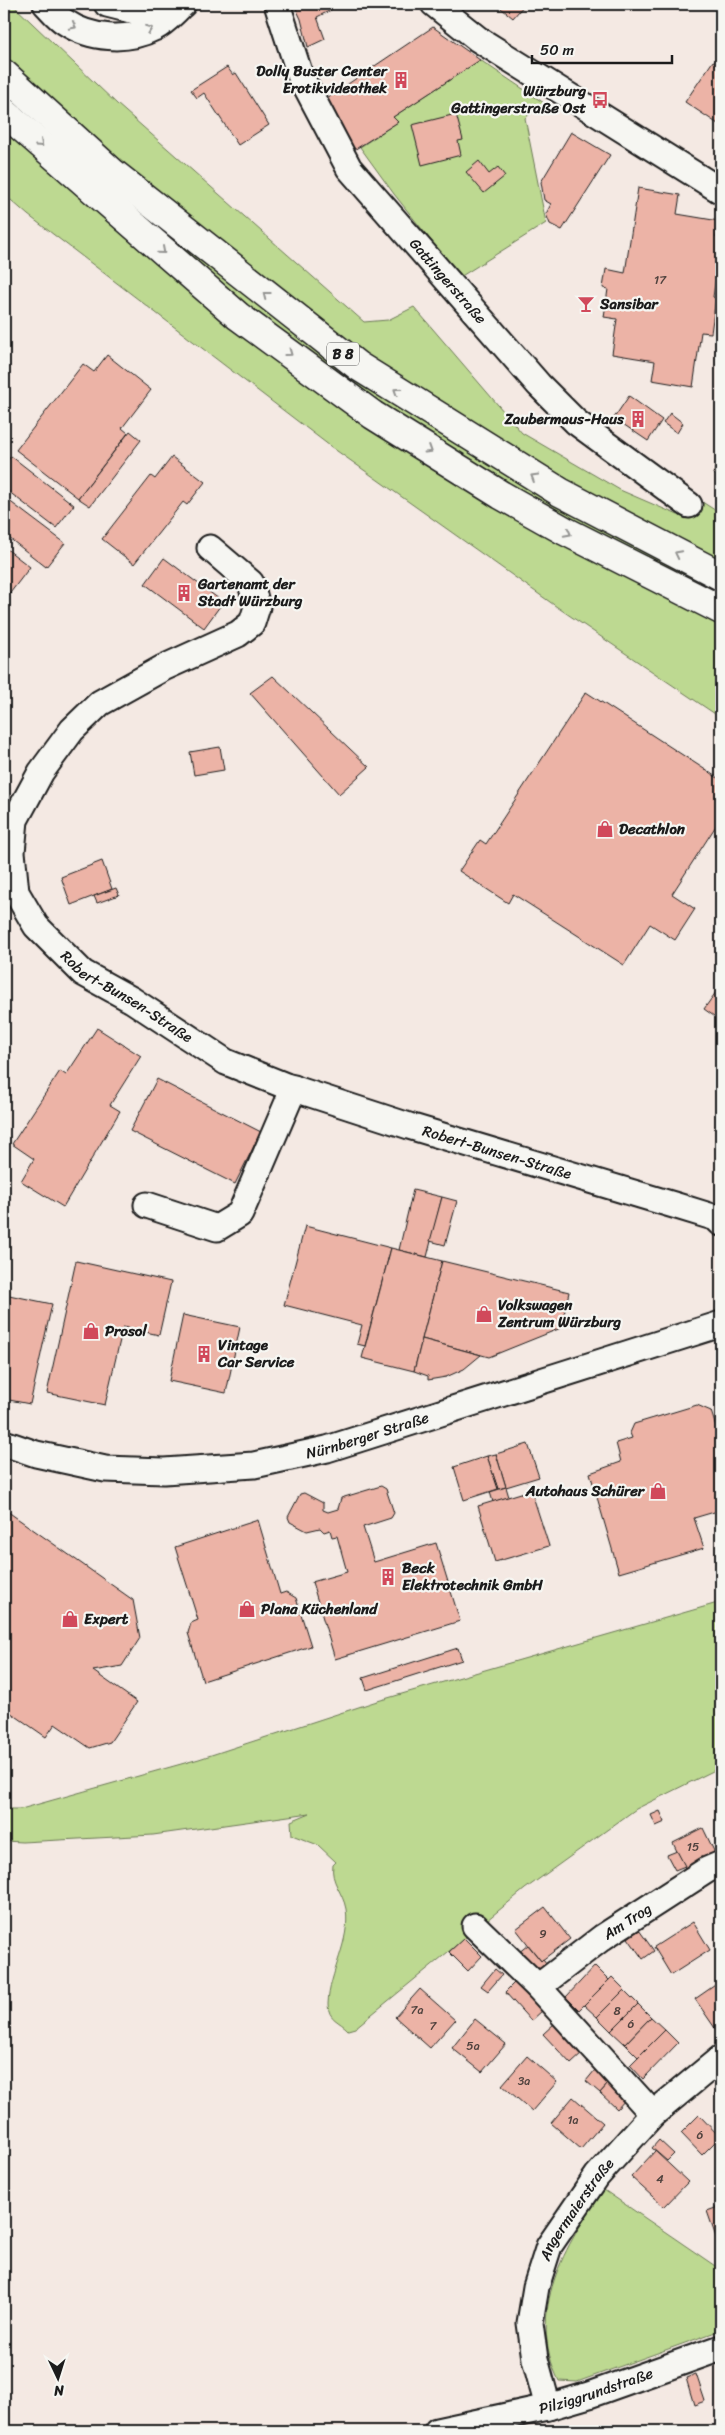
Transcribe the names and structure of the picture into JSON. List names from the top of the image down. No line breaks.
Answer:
{"streets":{"highway":["B 8"],"street":["Gattingerstraße","Robert-Bunsen-Straße","Nürnberger Straße","Am Trog","Angermaierstraße","Pilziggrundstraße"]},"crossings":[["Angermaierstraße","Pilziggrundstraße"]],"places":{"building":["Dolly Buster Center Erotikvideothek","Zaubermaus-Haus","Gartenamt der Stadt Würzburg","Vintage Car Service","Beck Elektrotechnik GmbH"],"bus stop":["Würzburg Gattingerstraße Ost"],"bar":["Sansibar"],"shop":["Decathlon","Volkswagen Zentrum Würzburg","Prosol","Autohaus Schürer","Plana Küchenland","Expert"]},"house_numbers":["17","15","9","7a","8","6","7","5a","3a","1a","6","4"],"scale_bar":"50 m","north":"bottom"}
